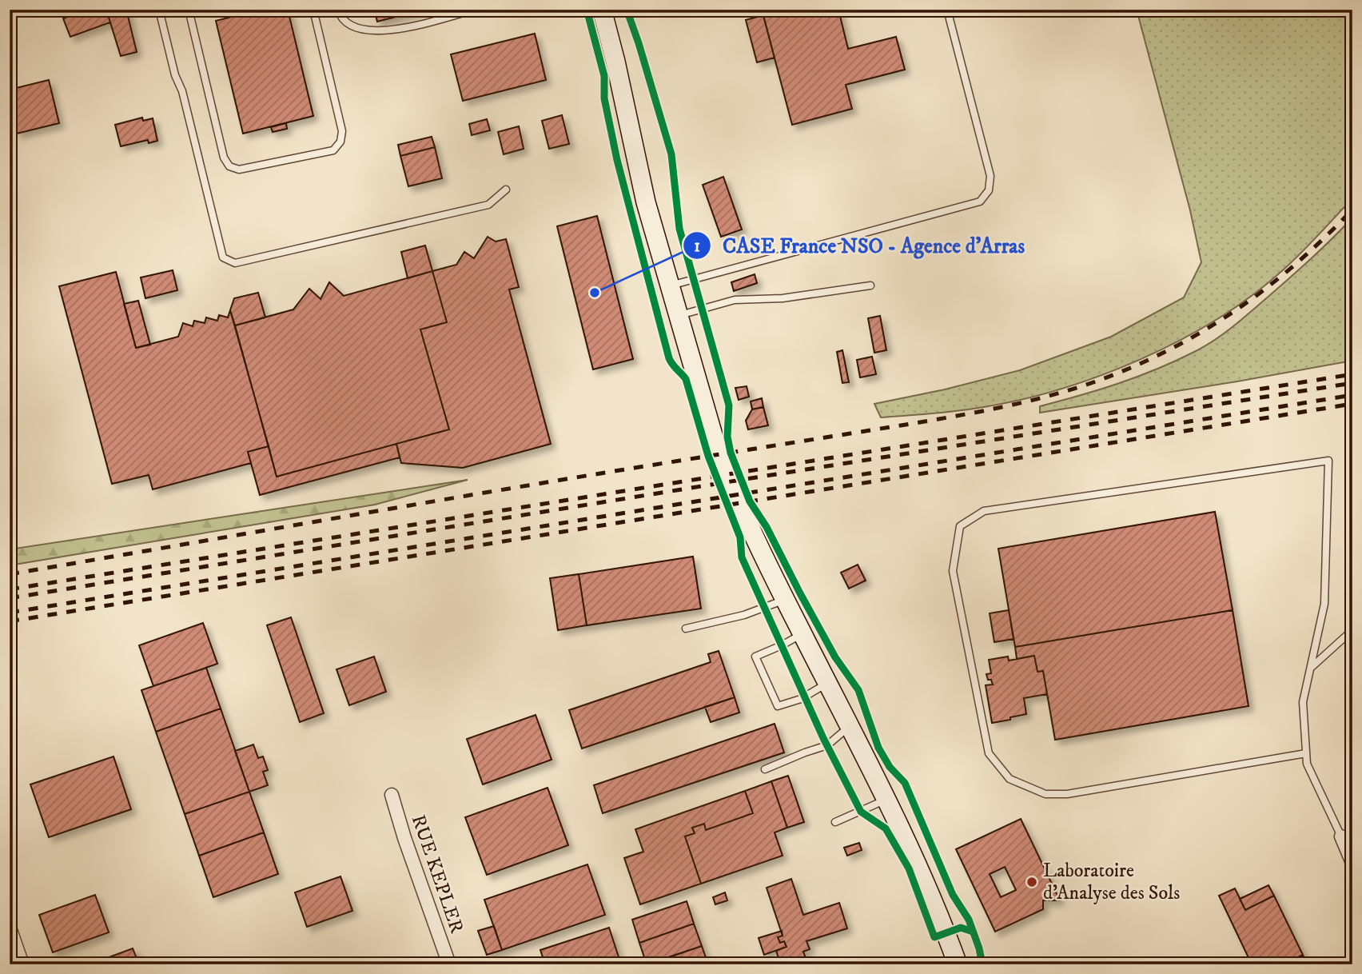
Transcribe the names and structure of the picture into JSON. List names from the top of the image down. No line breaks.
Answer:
{"streets":{"street":["RUE KEPLER"]},"places":["CASE France NSO - Agence d'Arras","Laboratoire d'Analyse des Sols"]}
